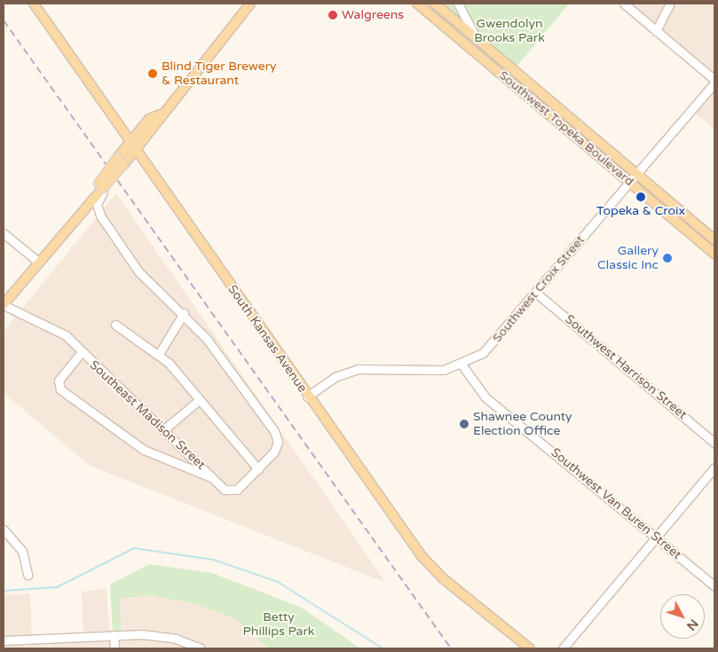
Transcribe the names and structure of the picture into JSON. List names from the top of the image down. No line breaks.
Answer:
{"streets":{"main road":["Southwest Topeka Boulevard","South Kansas Avenue"],"street":["Southwest Croix Street","Southwest Harrison Street","Southeast Madison Street","Southwest Van Buren Street"]},"crossings":[["Southwest Topeka Boulevard","Southwest Croix Street"],["Southwest Croix Street","South Kansas Avenue"],["Southwest Croix Street","Southwest Harrison Street"],["Southwest Croix Street","Southwest Van Buren Street"]],"parks":["Gwendolyn Brooks Park","Betty Phillips Park"],"places":["Walgreens","Blind Tiger Brewery & Restaurant","Topeka & Croix","Gallery Classic Inc","Shawnee County Election Office"],"north":"bottom right"}
